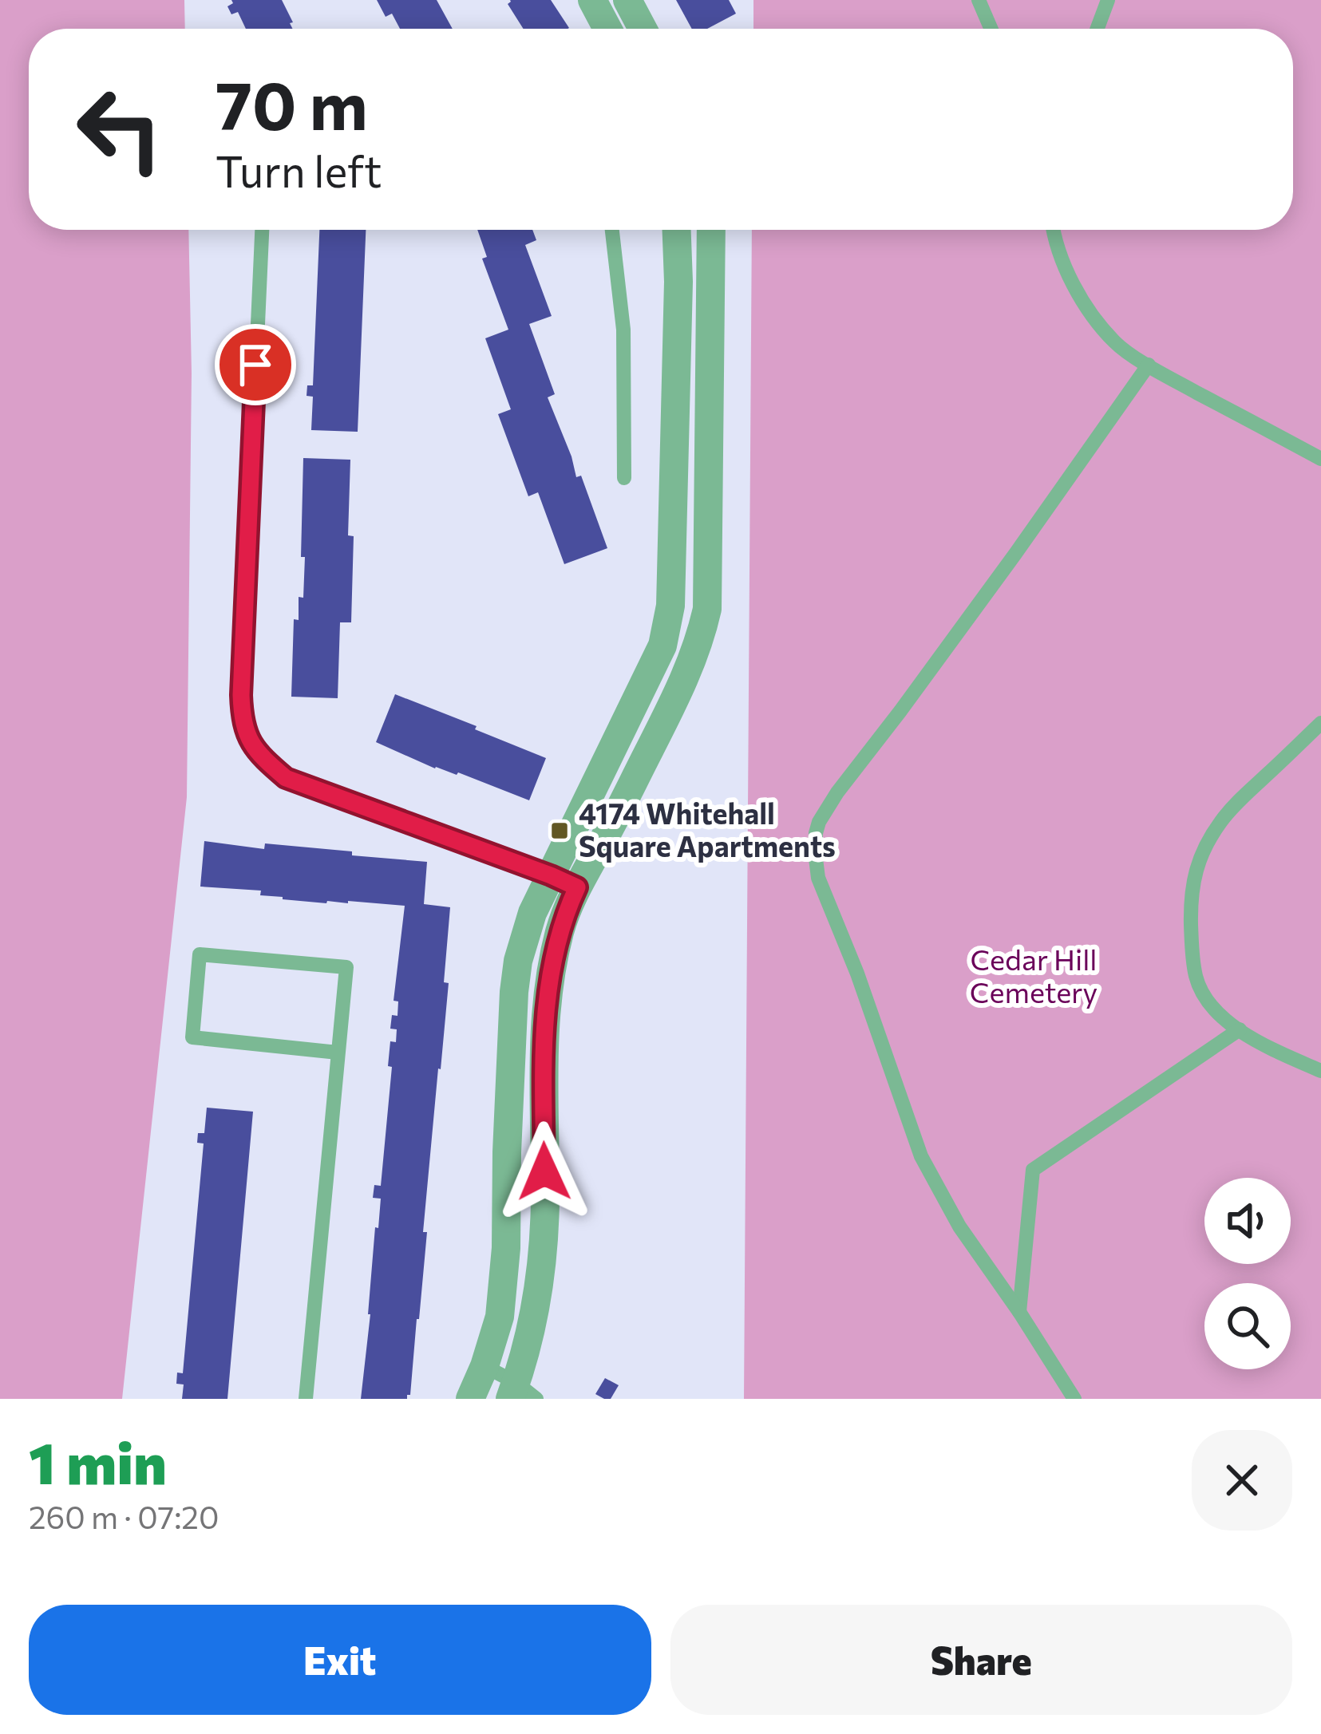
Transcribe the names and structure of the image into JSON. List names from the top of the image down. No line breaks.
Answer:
{"parks":["Cedar Hill Cemetery"],"places":{"transit":["4174 Whitehall Square Apartments"]},"page":{"turn":["70 m","Turn left"],"heading":["1 min","260 m · 07:20"],"buttons":["Exit","Share"]}}
